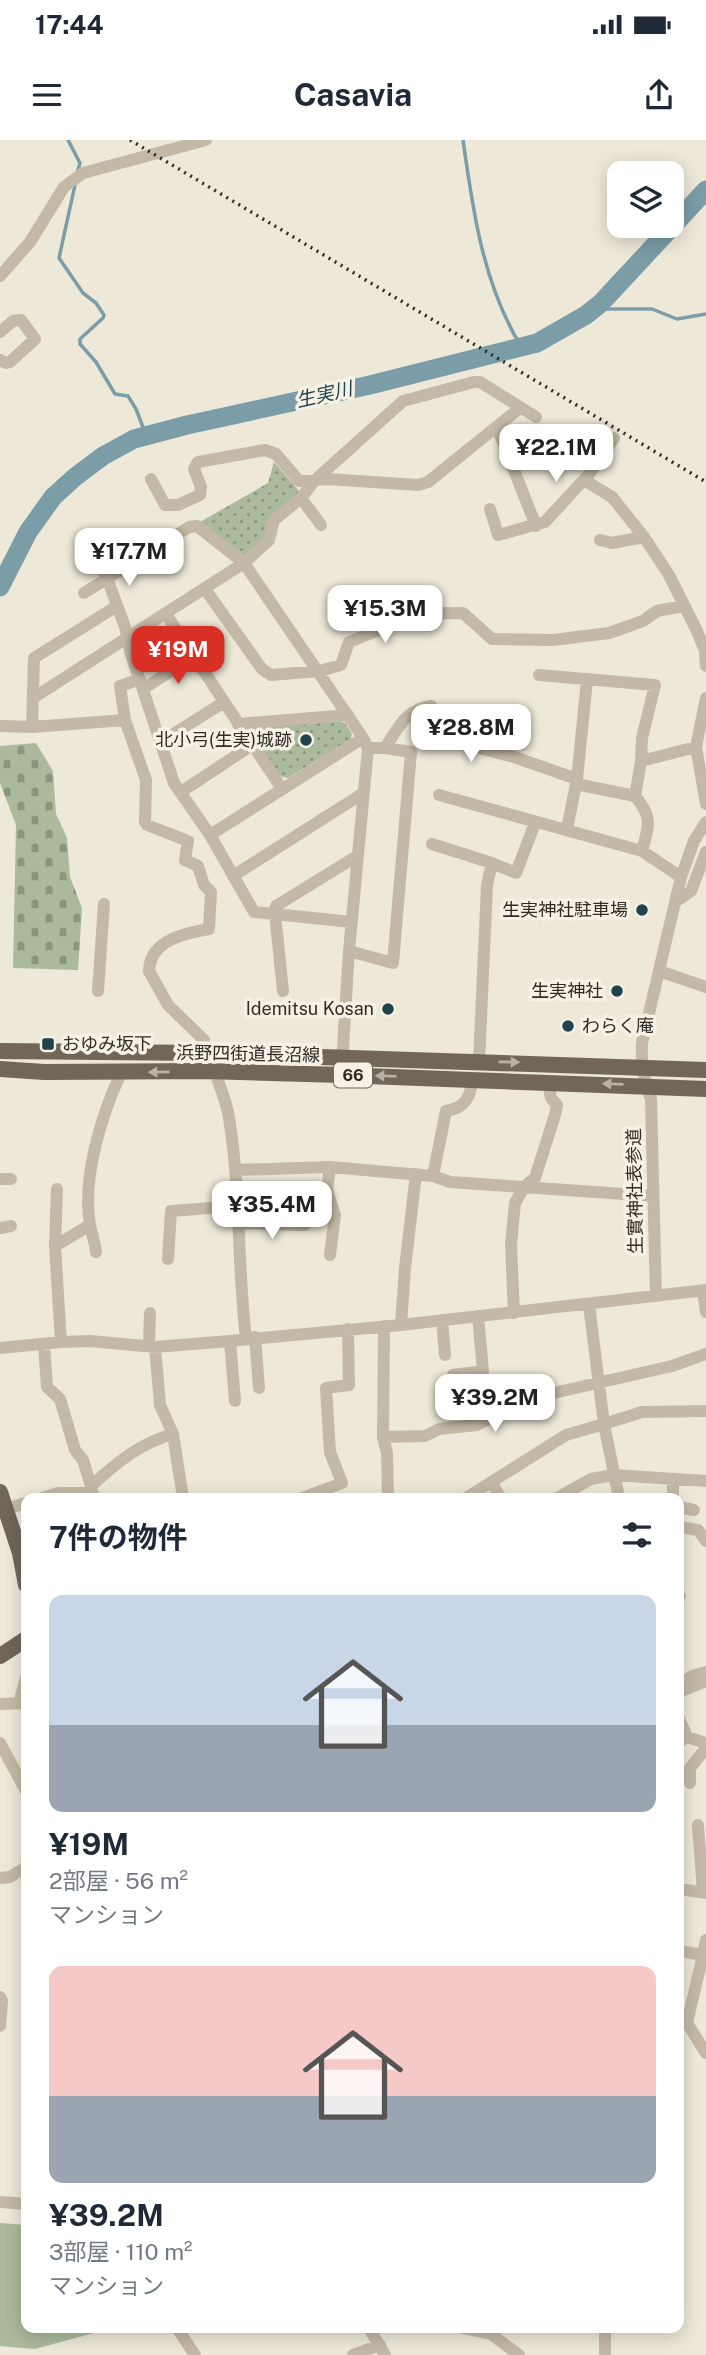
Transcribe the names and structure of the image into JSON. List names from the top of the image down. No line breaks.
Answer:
{"streets":{"main road":["浜野四街道長沼線","66"],"street":["生實神社表参道"]},"crossings":[["浜野四街道長沼線","生實神社表参道"]],"water":["生実川"],"places":{"other":["北小弓(生実)城跡","生実神社駐車場","生実神社","Idemitsu Kosan","わらく庵"],"transit":["おゆみ坂下"]},"page":{"status":"17:44","header":"Casavia","price":["¥22.1M","¥17.7M","¥15.3M","¥19M","¥28.8M","¥35.4M","¥39.2M"],"heading":"7件の物件","list":[{"name":"¥19M","note":"2部屋 · 56 m² · マンション"},{"name":"¥39.2M","note":"3部屋 · 110 m² · マンション"}]}}
